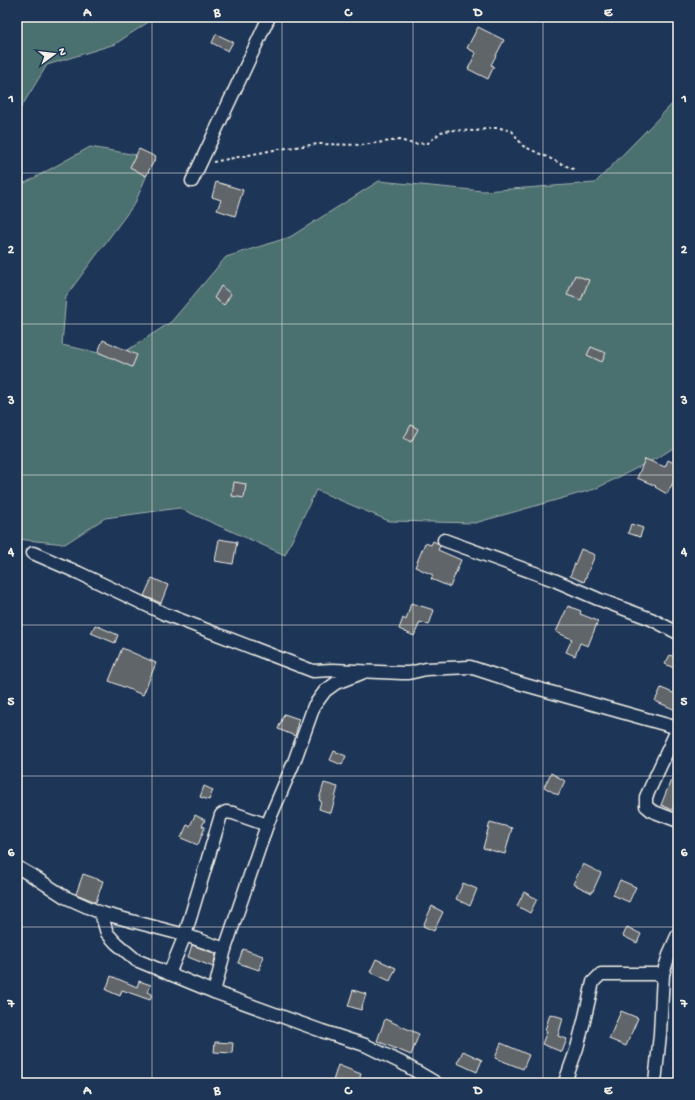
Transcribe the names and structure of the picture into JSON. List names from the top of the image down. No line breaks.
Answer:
{"north":"right","grid":{"columns":["A","B","C","D","E"],"rows":["1","2","3","4","5","6","7"]}}
